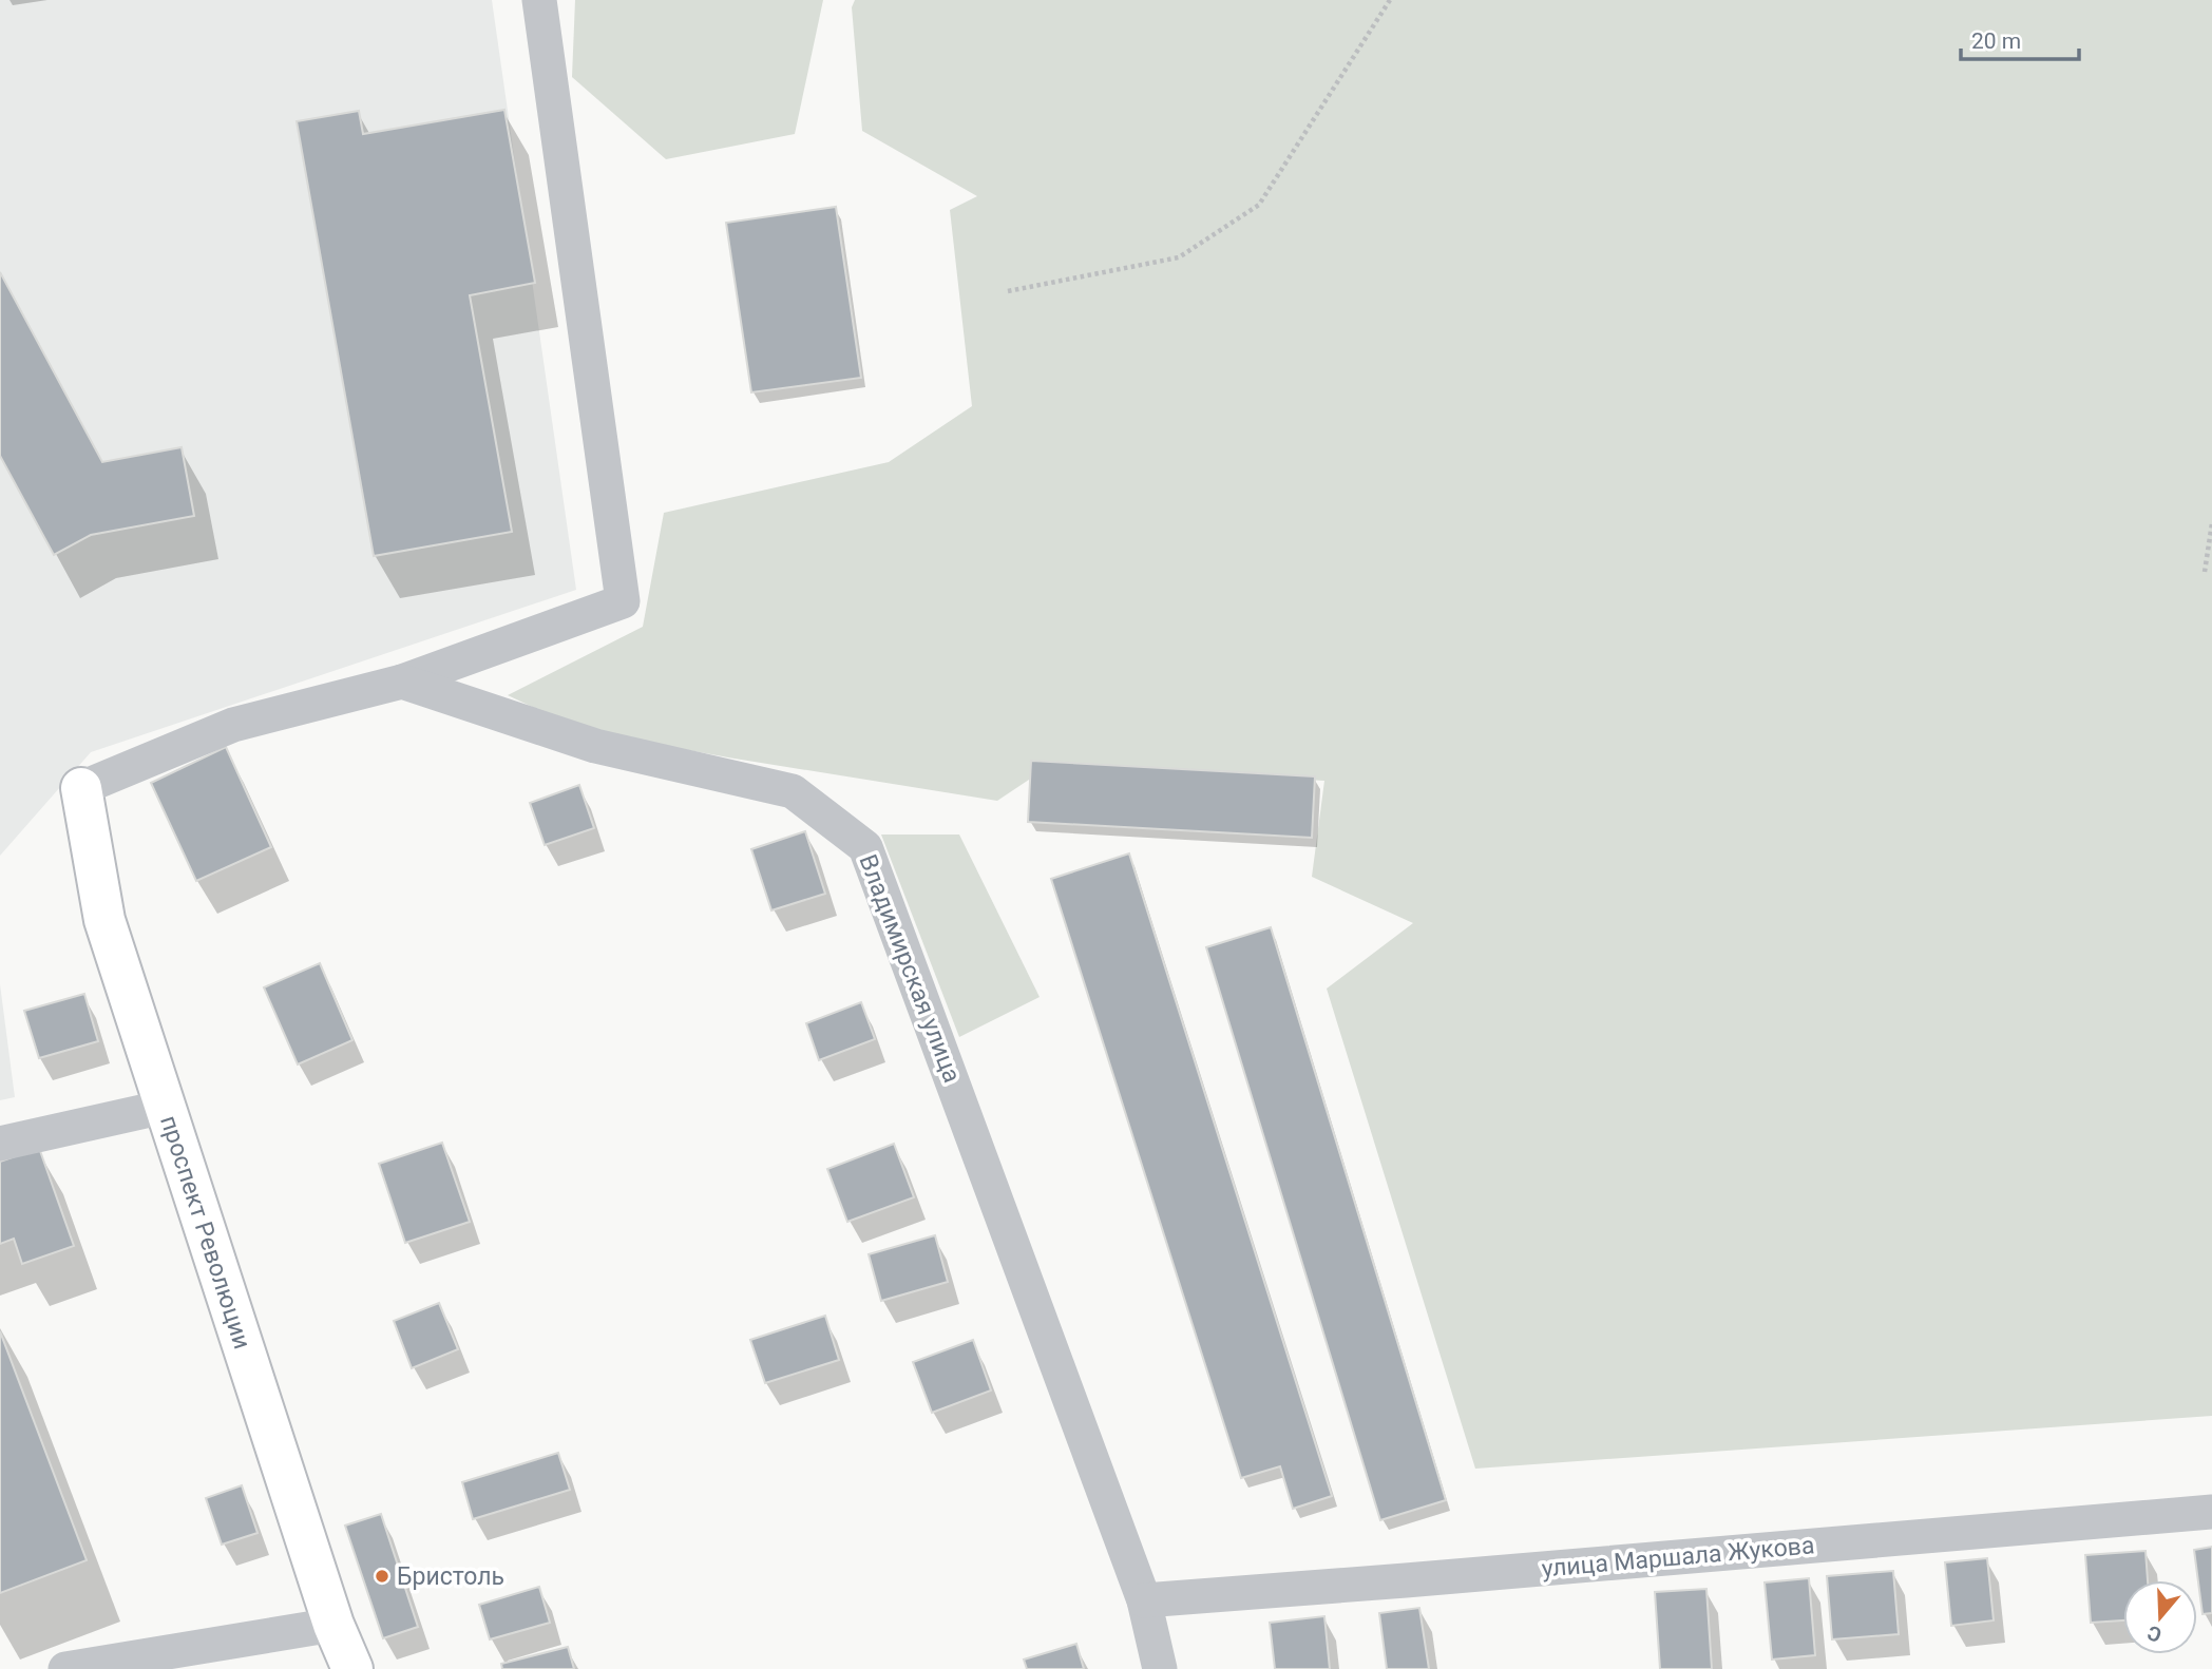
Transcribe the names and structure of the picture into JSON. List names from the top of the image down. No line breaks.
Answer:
{"streets":{"street":["Владимирская улица","проспект Революции","улица Маршала Жукова"]},"crossings":[["Владимирская улица","улица Маршала Жукова"]],"places":["Бристоль"],"scale_bar":"20 m","north":"bottom"}
